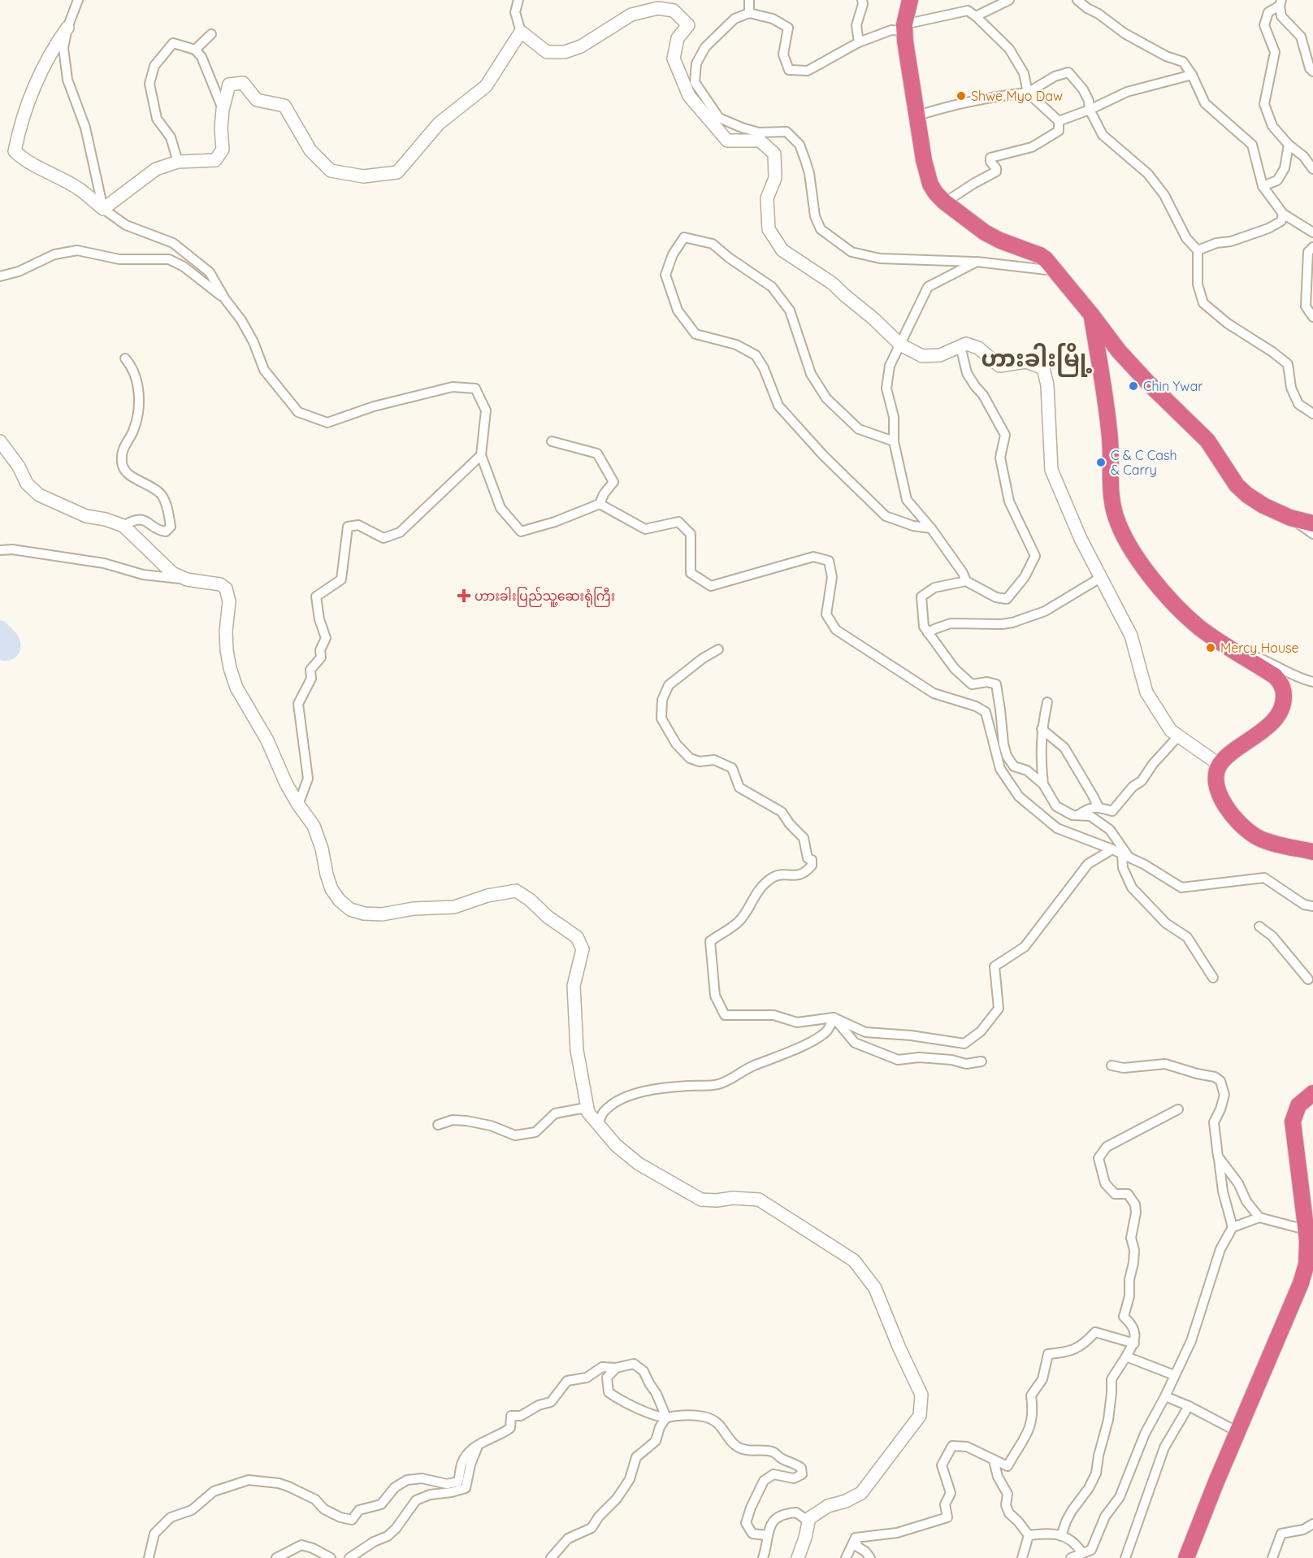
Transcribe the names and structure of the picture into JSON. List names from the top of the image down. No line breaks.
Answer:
{"districts":["ဟားခါးမြို့"],"places":{"other":["Shwe Myo Daw","Chin Ywar","C & C Cash & Carry","Mercy House"],"health":["ဟားခါးပြည်သူ့ဆေးရုံကြီး"]}}
